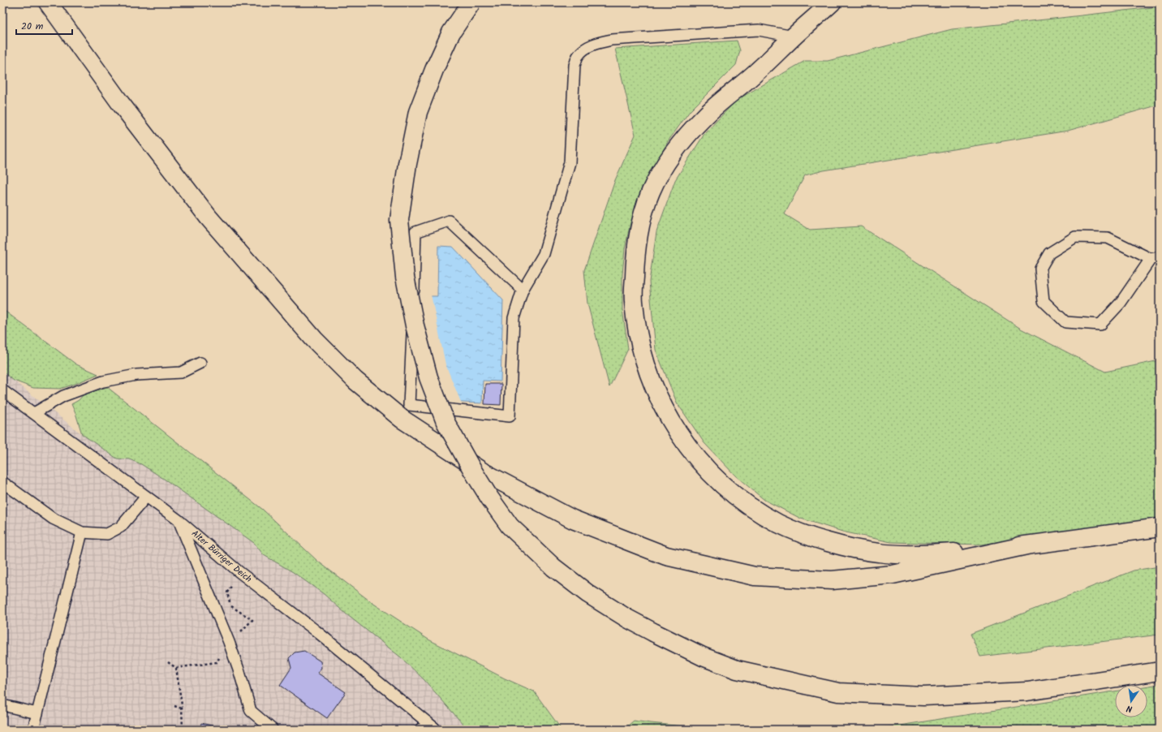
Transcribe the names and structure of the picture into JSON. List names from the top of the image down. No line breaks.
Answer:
{"streets":{"lane":["Alter Bürriger Deich"]},"scale_bar":"20 m","north":"bottom"}
